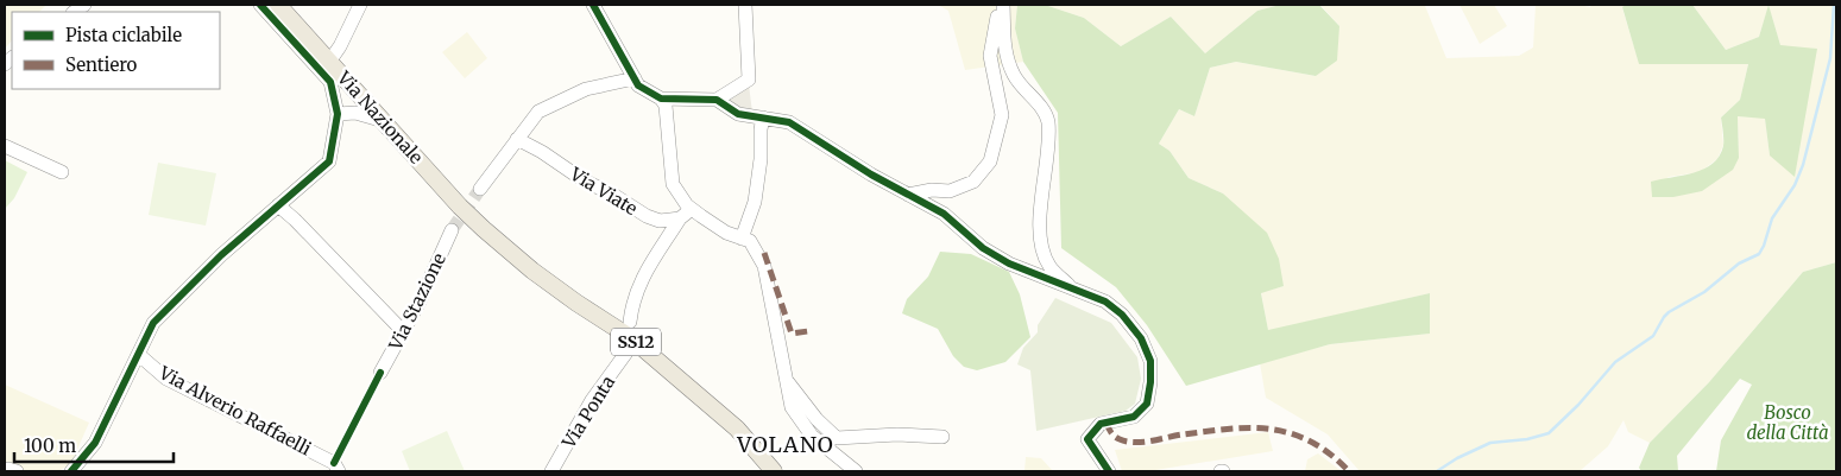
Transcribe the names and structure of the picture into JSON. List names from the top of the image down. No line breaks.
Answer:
{"streets":{"main road":["Via Nazionale","SS12"],"street":["Via Viate","Via Stazione","Via Alverio Raffaelli","Via Ponta"]},"districts":["VOLANO"],"parks":["Bosco della Città"],"legend":["Pista ciclabile","Sentiero"],"scale_bar":"100 m"}
